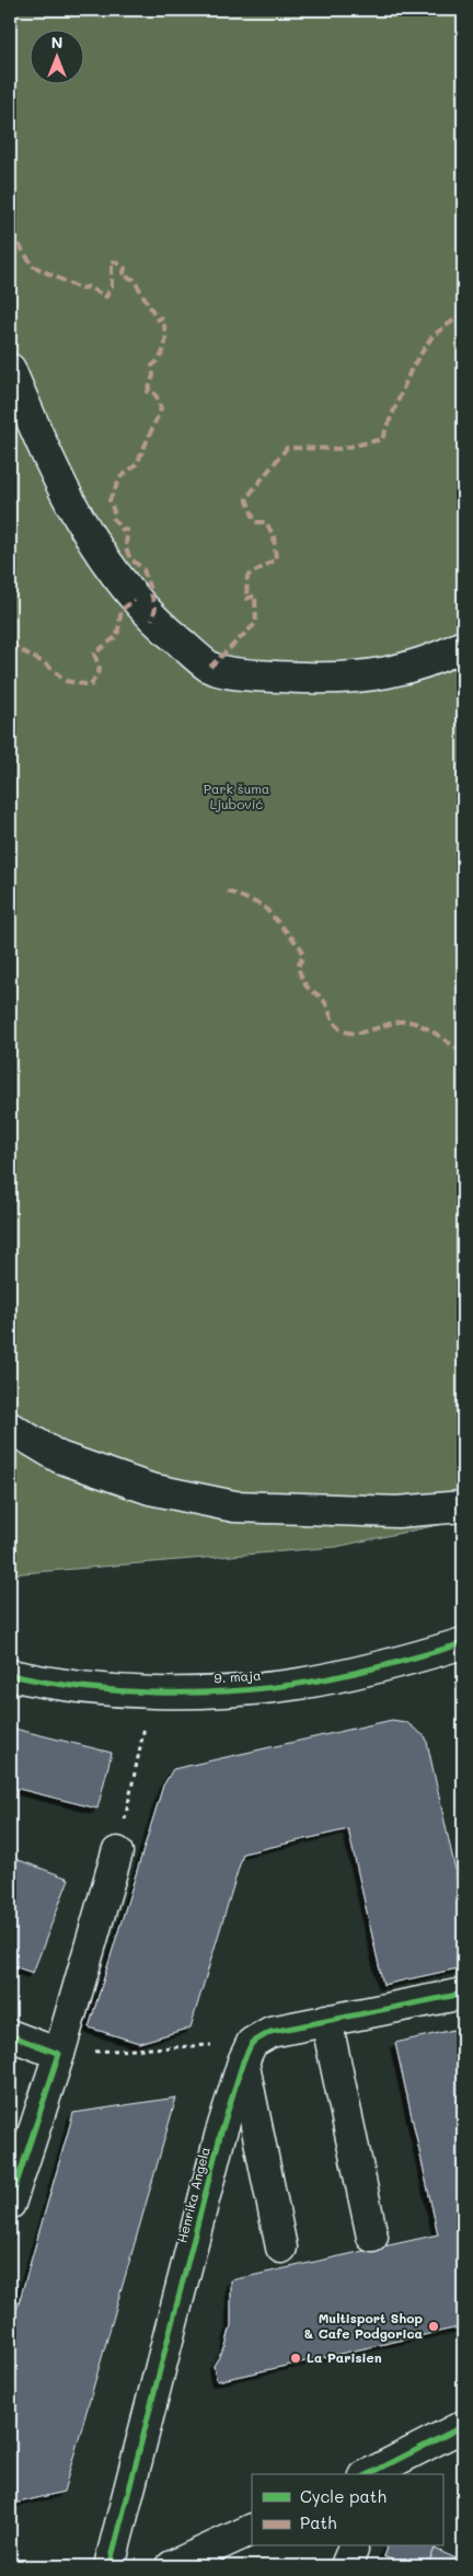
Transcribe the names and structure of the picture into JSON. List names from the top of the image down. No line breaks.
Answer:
{"streets":{"street":["9. maja","Henrika Angela"]},"parks":["Park šuma Ljubović"],"places":["Multisport Shop & Cafe Podgorica","La Parisien"],"legend":["Cycle path","Path"],"north":"top"}
